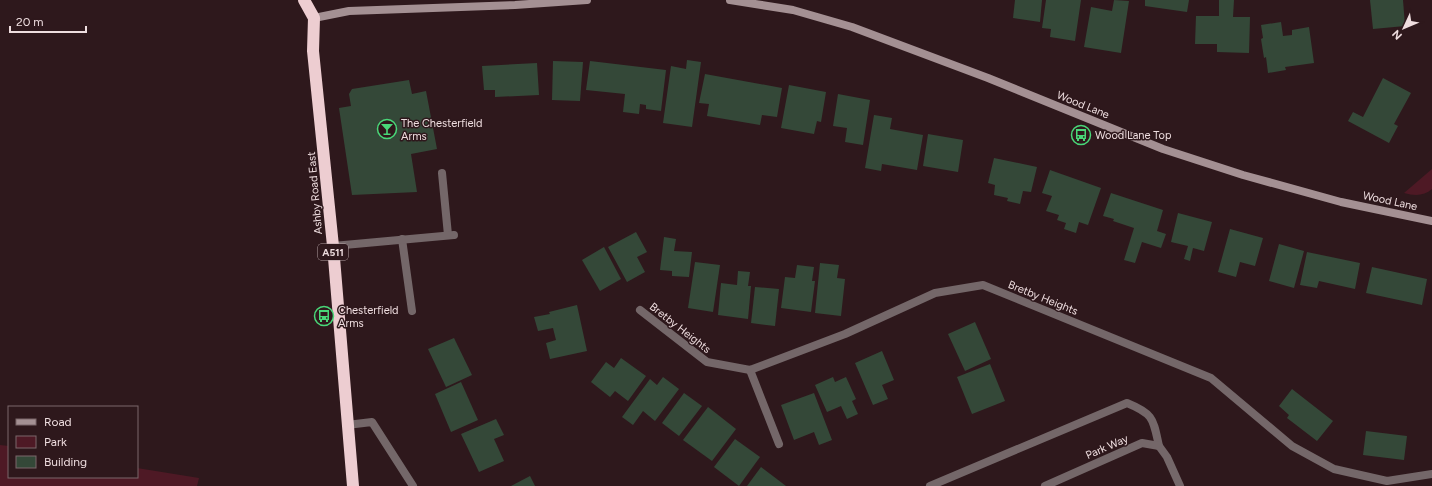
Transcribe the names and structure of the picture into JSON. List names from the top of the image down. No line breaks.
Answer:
{"streets":{"highway":["Ashby Road East","A511"],"street":["Wood Lane","Bretby Heights","Park Way"]},"places":{"bar":["The Chesterfield Arms"],"bus stop":["Wood Lane Top","Chesterfield Arms"]},"legend":["Road","Park","Building"],"scale_bar":"20 m","north":"bottom left"}
